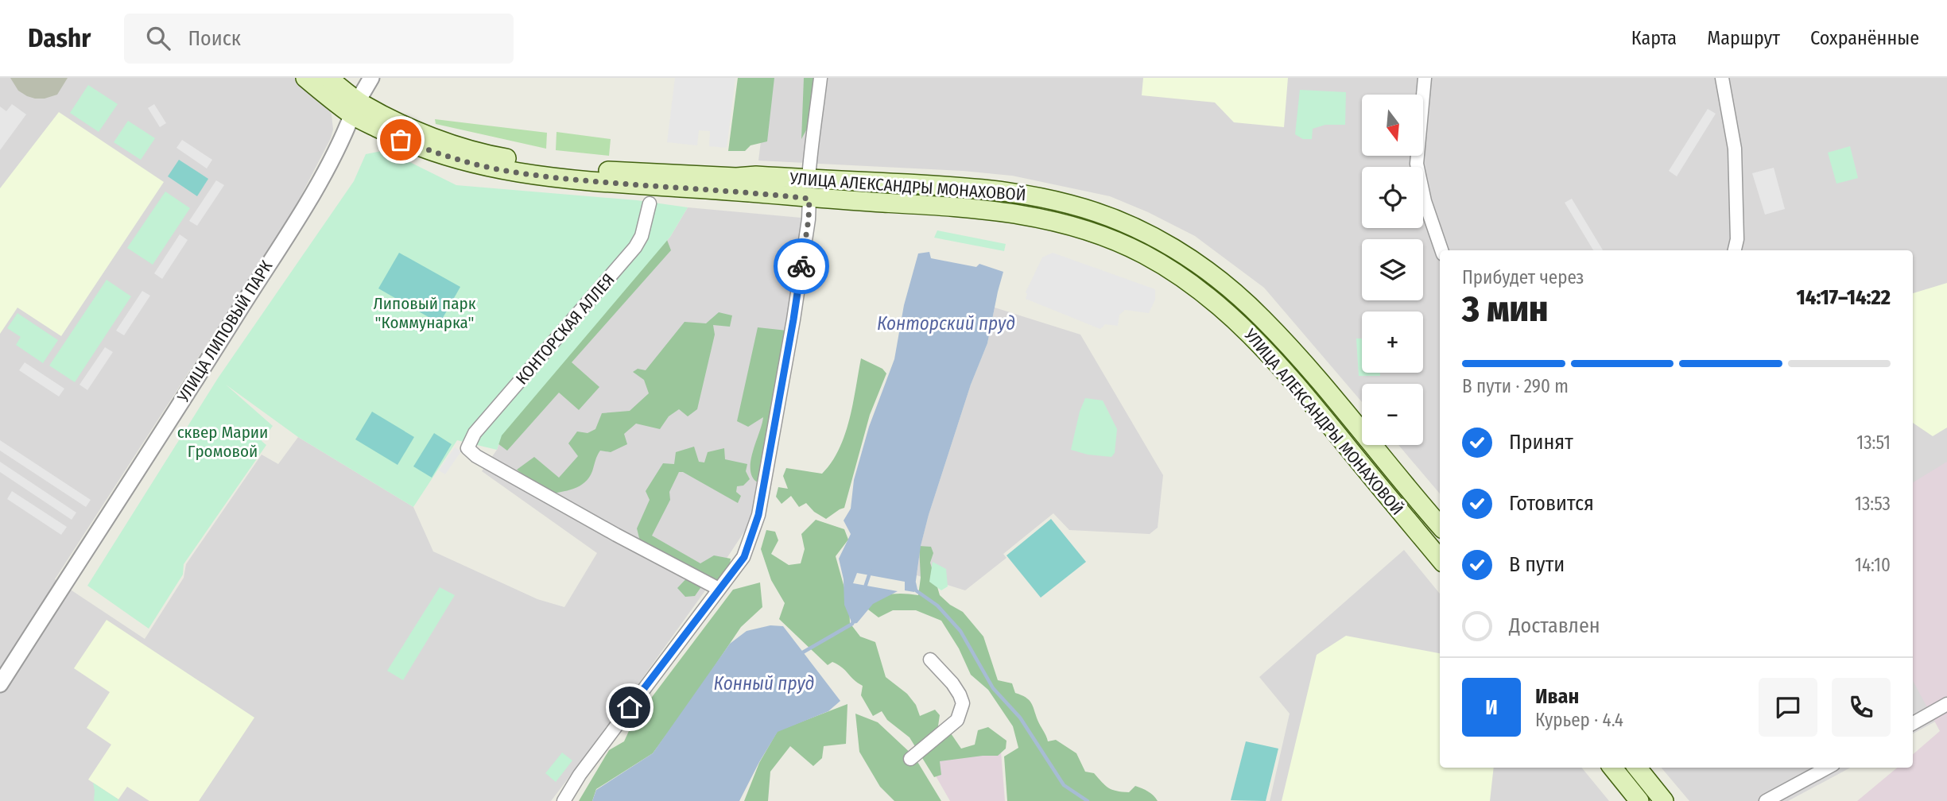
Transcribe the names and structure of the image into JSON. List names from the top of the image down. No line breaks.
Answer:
{"streets":{"main road":["УЛИЦА АЛЕКСАНДРЫ МОНАХОВОЙ"],"street":["КОНТОРСКАЯ АЛЛЕЯ","УЛИЦА ЛИПОВЫЙ ПАРК"]},"crossings":[["УЛИЦА АЛЕКСАНДРЫ МОНАХОВОЙ","УЛИЦА ЛИПОВЫЙ ПАРК"]],"water":["Конторский пруд","Конный пруд"],"parks":["Липовый парк \"Коммунарка\"","сквер Марии Громовой"],"north":"bottom","page":{"header":"Dashr","search":"Поиск","nav":["Карта","Маршрут","Сохранённые"],"map_buttons":["+","−"],"heading":["3 мин","Прибудет через","14:17–14:22"],"panel":["Иван","Курьер · 4.4"],"bar":"В пути · 290 m","list":[["Принят","13:51"],["Готовится","13:53"],["В пути","14:10"],"Доставлен"],"round":"И"}}
